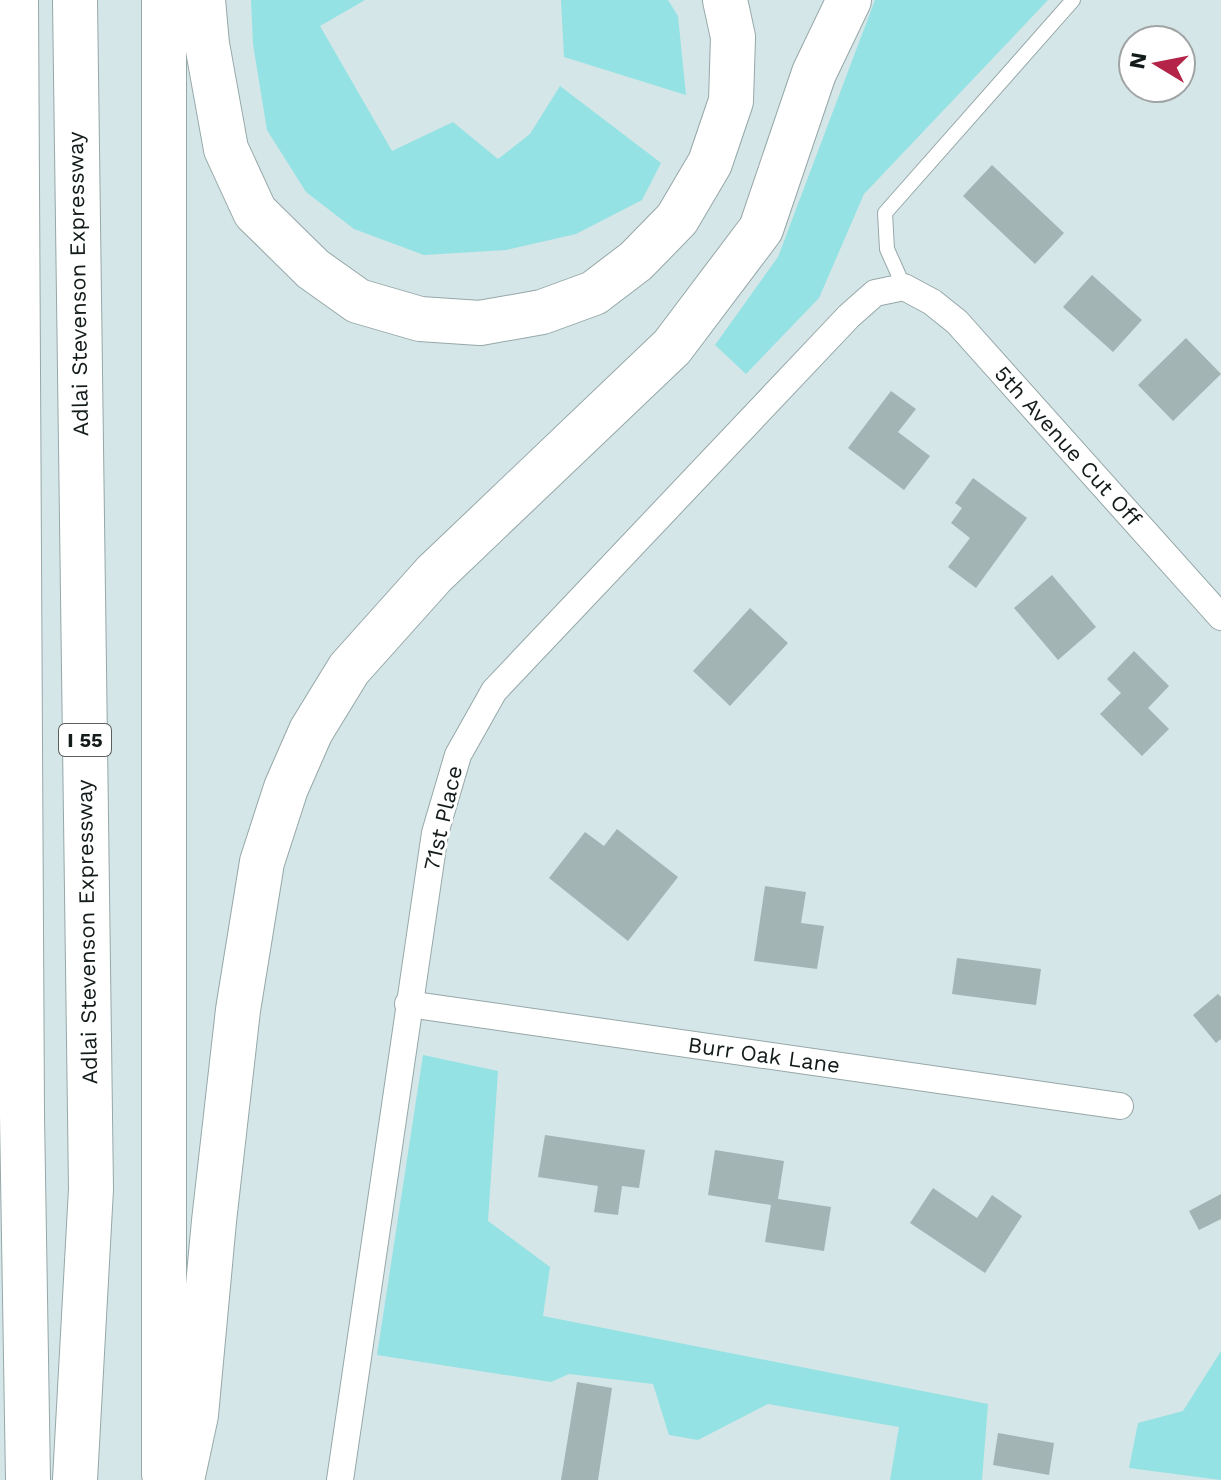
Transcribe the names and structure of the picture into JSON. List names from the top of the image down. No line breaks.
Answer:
{"streets":{"highway":["Adlai Stevenson Expressway","I 55"],"street":["5th Avenue Cut Off","71st Place","Burr Oak Lane"]},"crossings":[["5th Avenue Cut Off","71st Place"],["71st Place","Burr Oak Lane"]],"north":"left"}
